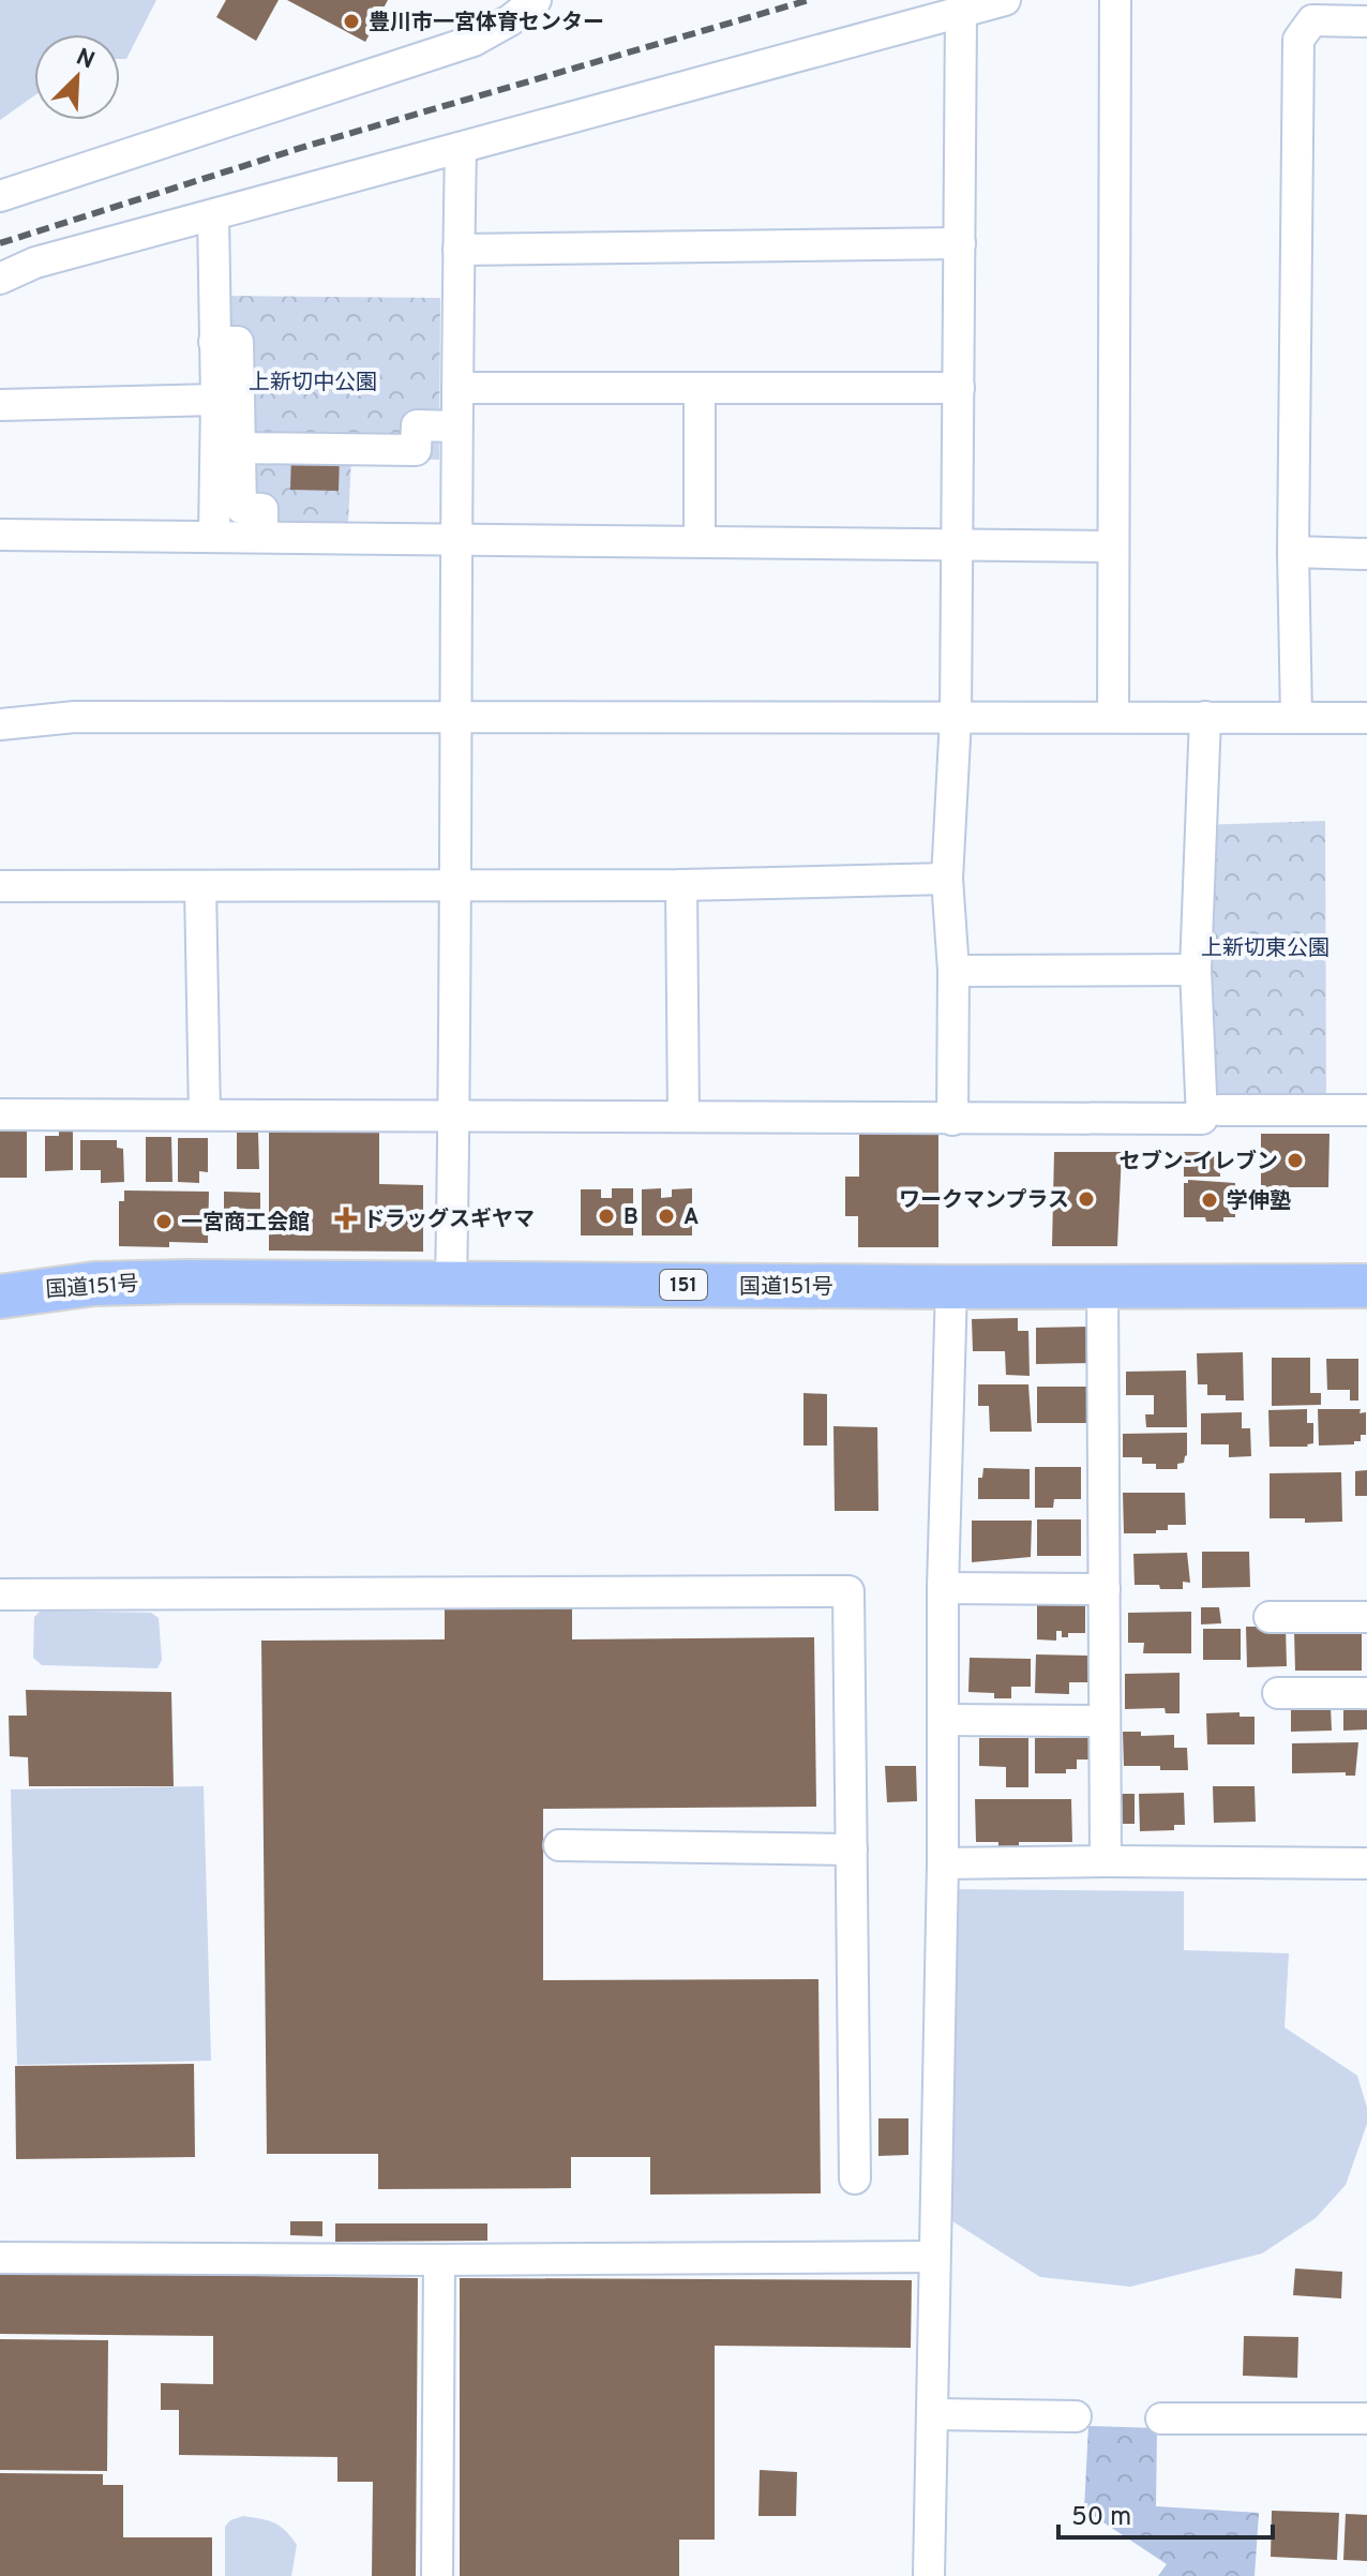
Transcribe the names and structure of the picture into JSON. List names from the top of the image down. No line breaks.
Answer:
{"streets":{"highway":["151","国道151号"]},"parks":["上新切中公園","上新切東公園"],"places":{"other":["豊川市一宮体育センター","セブン-イレブン","ワークマンプラス","学伸塾","B","A","一宮商工会館"],"health":["ドラッグスギヤマ"]},"scale_bar":"50 m","north":"top right"}
